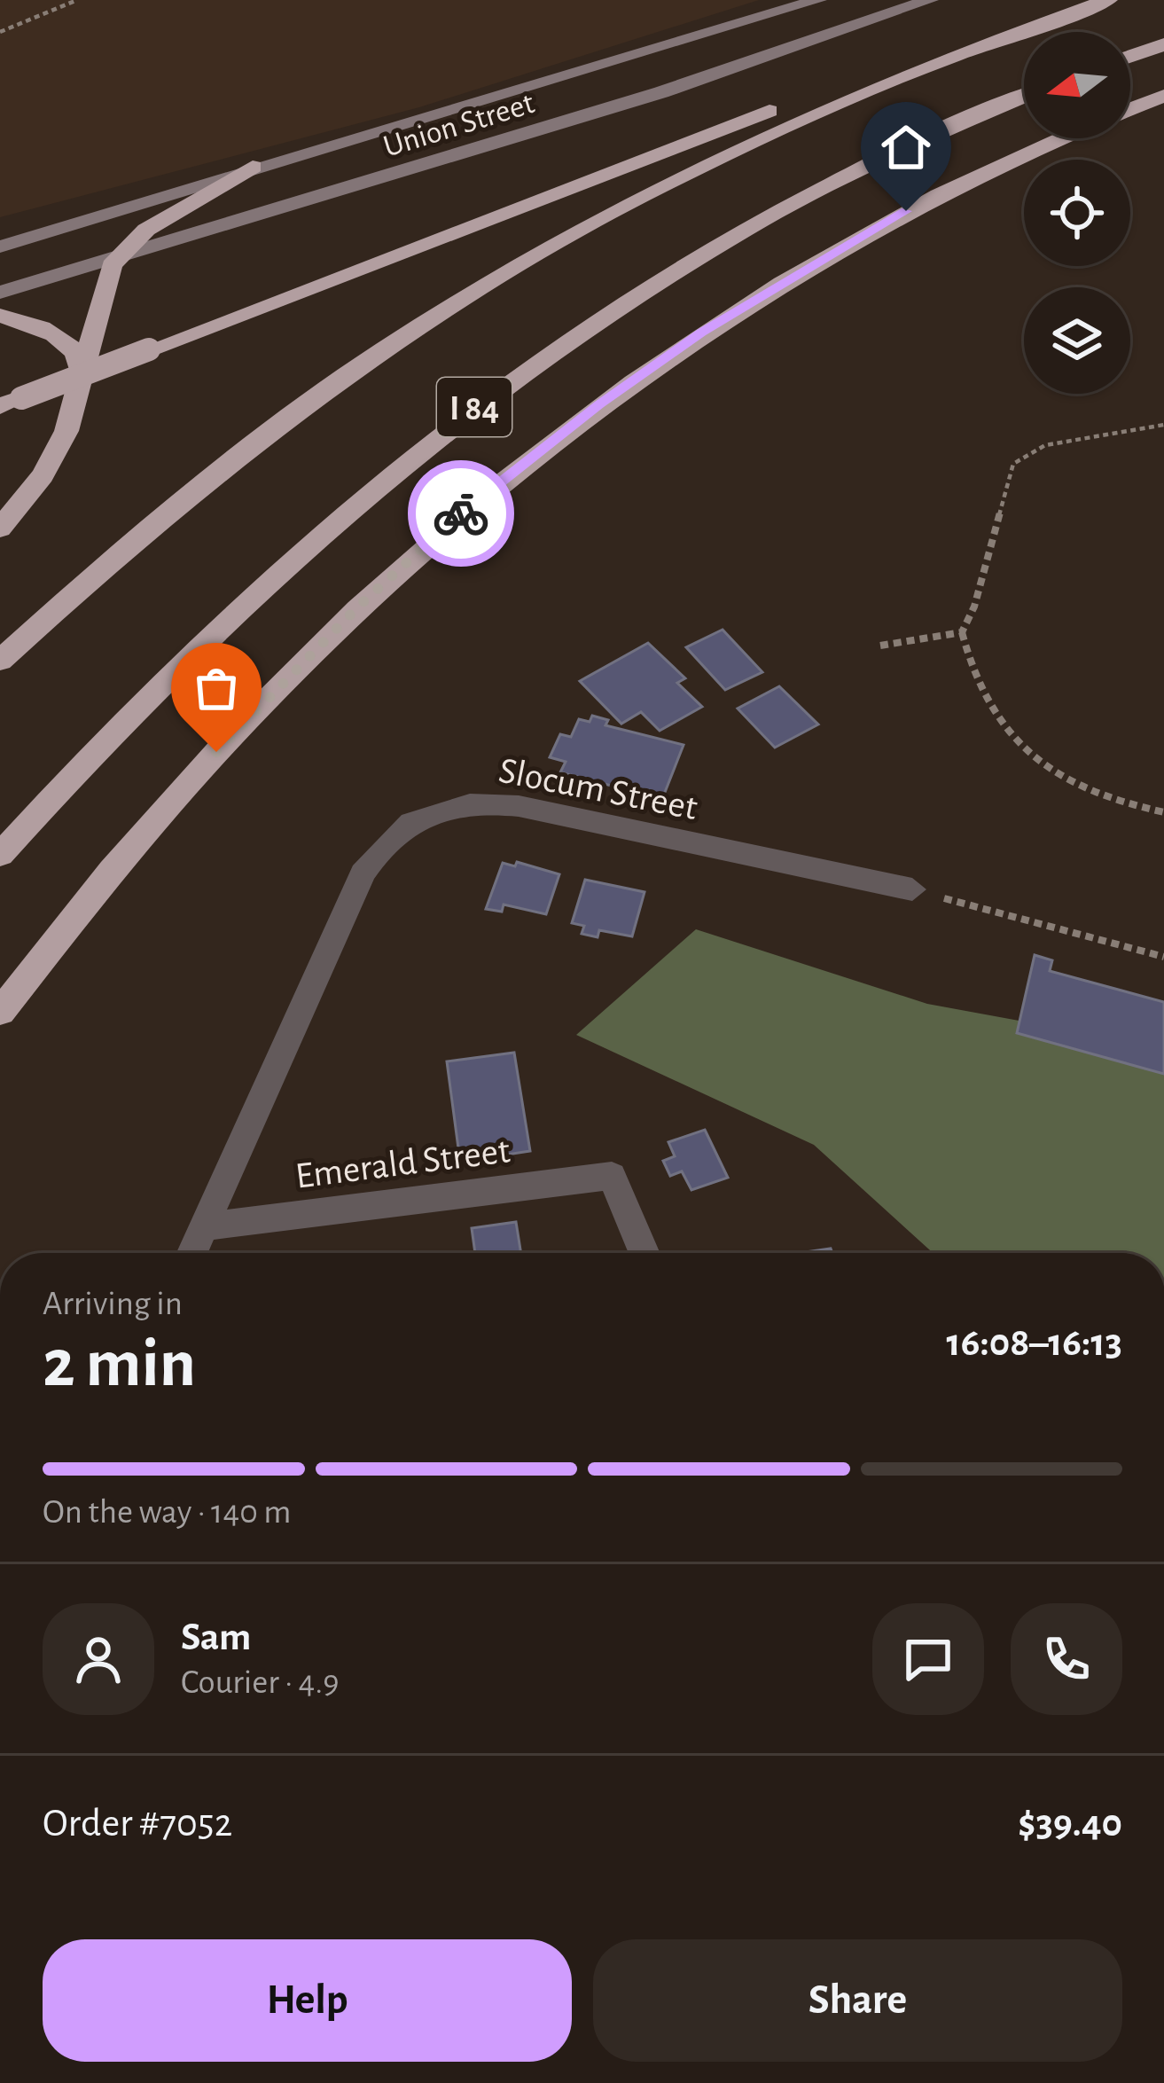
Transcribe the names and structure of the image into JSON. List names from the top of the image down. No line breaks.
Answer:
{"streets":{"highway":["I 84"],"main road":["Union Street"],"street":["Slocum Street","Emerald Street"]},"crossings":[["Slocum Street","Emerald Street"]],"north":"left","page":{"heading":["2 min","Arriving in","16:08–16:13"],"panel":["Sam","Courier · 4.9","Order #7052","$39.40"],"bar":"On the way · 140 m","buttons":["Help","Share"]}}
